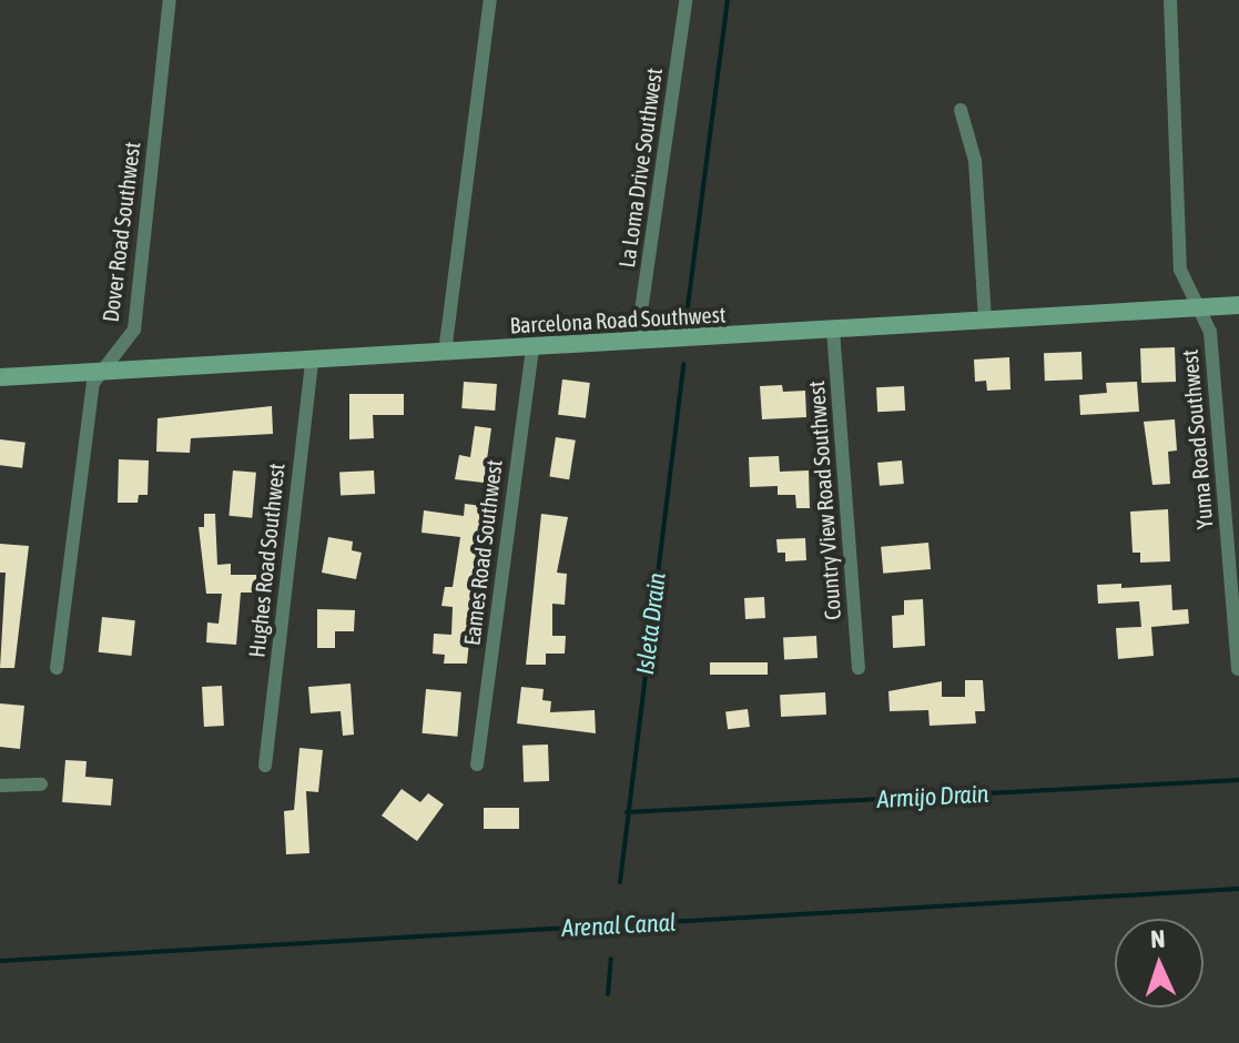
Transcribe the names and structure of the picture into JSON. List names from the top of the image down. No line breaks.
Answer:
{"streets":{"street":["La Loma Drive Southwest","Dover Road Southwest","Barcelona Road Southwest","Yuma Road Southwest","Country View Road Southwest","Eames Road Southwest","Hughes Road Southwest"]},"crossings":[["La Loma Drive Southwest","Barcelona Road Southwest"],["Dover Road Southwest","Barcelona Road Southwest"],["Barcelona Road Southwest","Yuma Road Southwest"],["Barcelona Road Southwest","Country View Road Southwest"],["Barcelona Road Southwest","Eames Road Southwest"],["Barcelona Road Southwest","Hughes Road Southwest"]],"water":["Isleta Drain","Armijo Drain","Arenal Canal"],"north":"top"}
